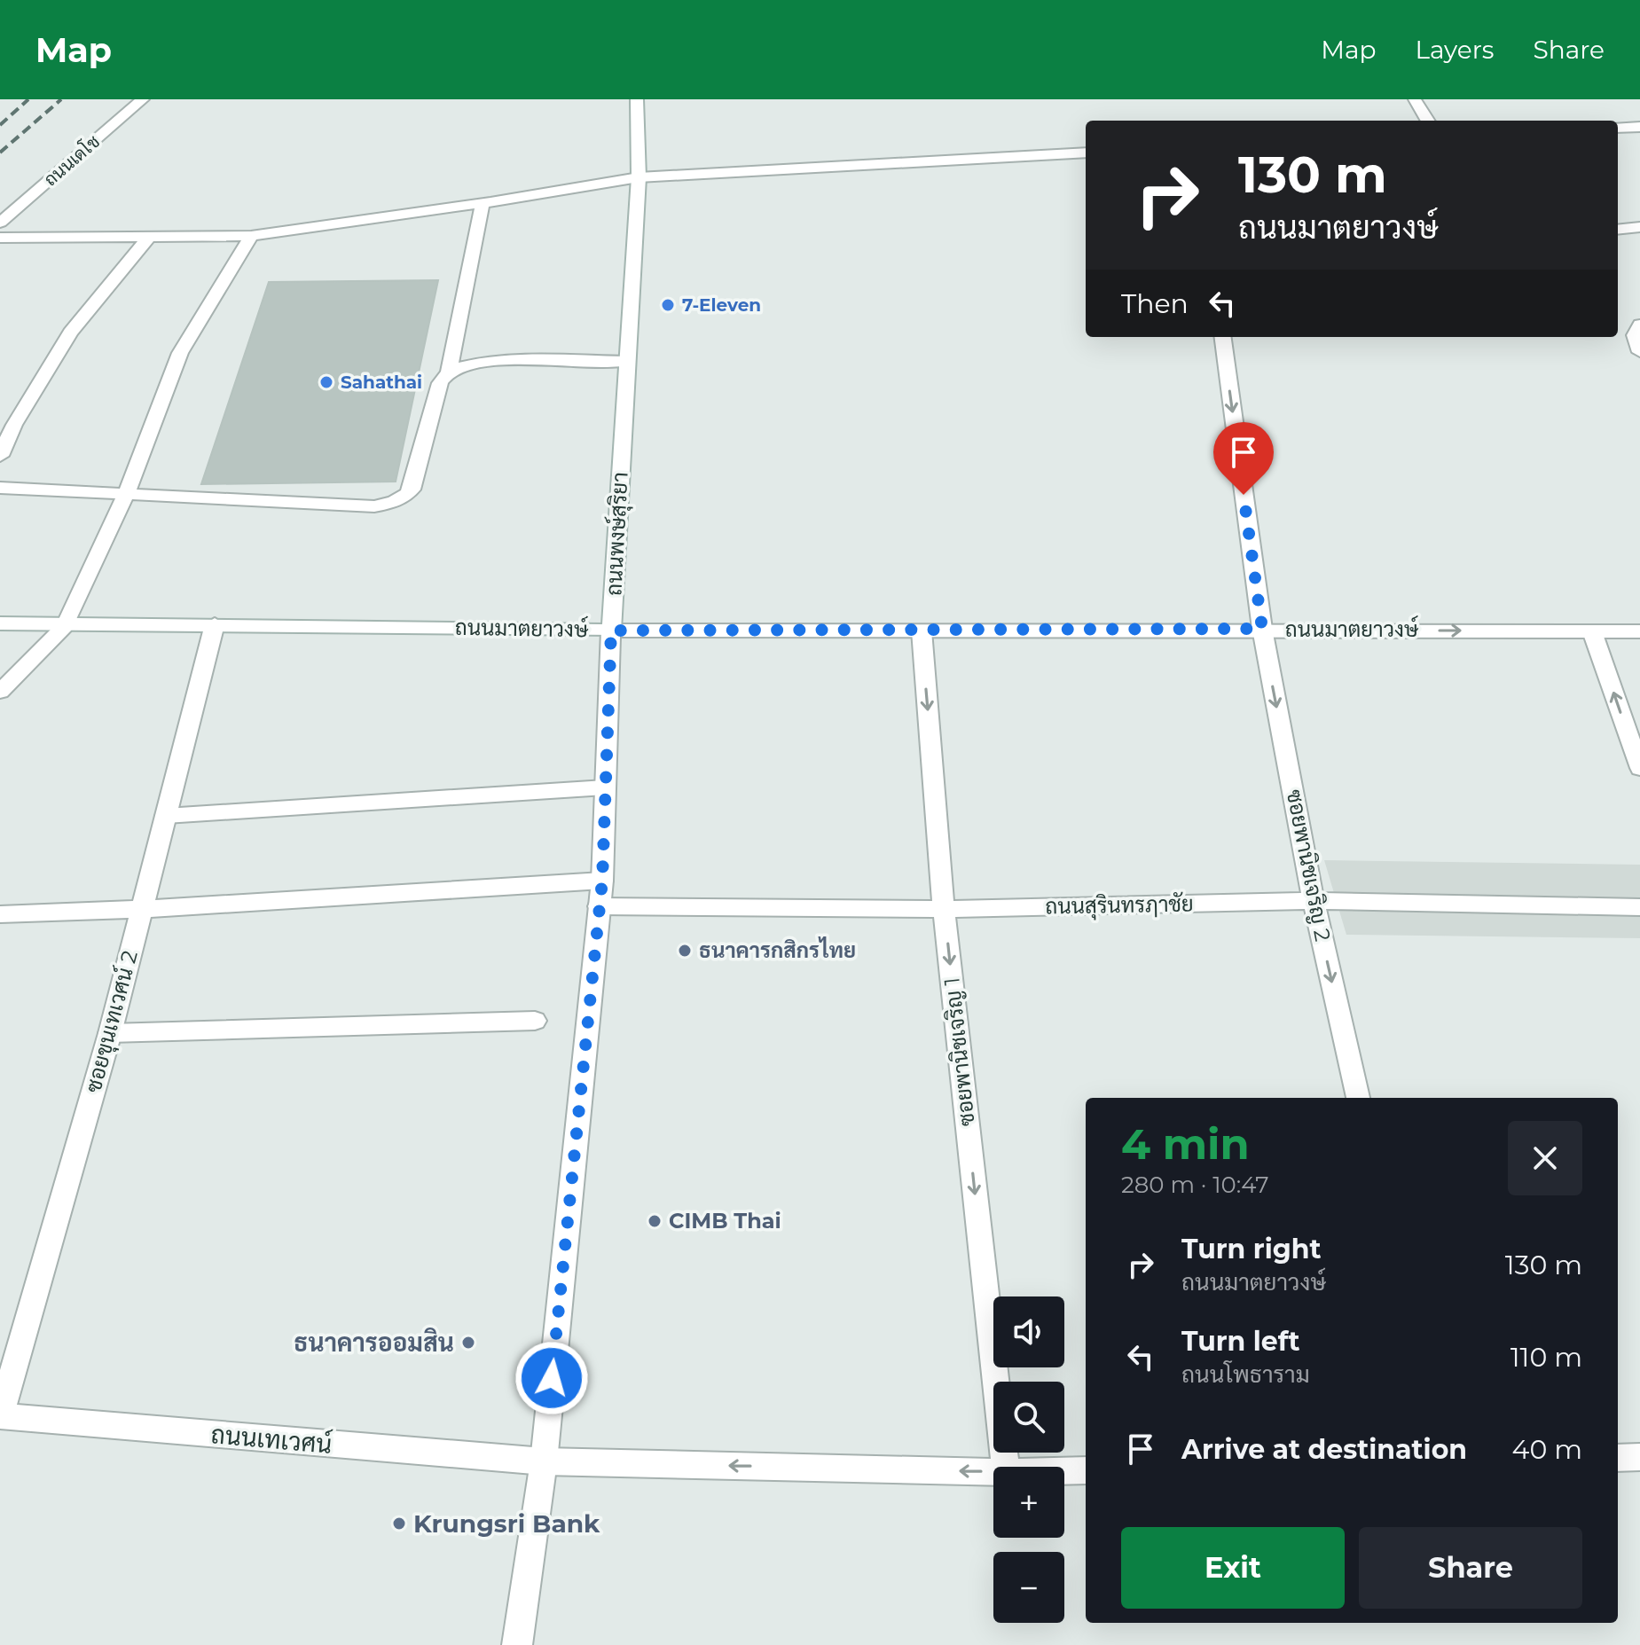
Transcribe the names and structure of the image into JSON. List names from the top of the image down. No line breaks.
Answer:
{"streets":{"street":["ถนนเดโช","ถนนพงษ์สุริยา","ถนนมาตยาวงษ์","ซอยพานิชเจริญ 2","ถนนสุรินทรฦาชัย","ซอยขุนเทเวศน์ 2","ซอยพานิชเจริญ 1","ถนนเทเวศน์"]},"crossings":[["ถนนพงษ์สุริยา","ถนนมาตยาวงษ์"],["ถนนพงษ์สุริยา","ถนนสุรินทรฦาชัย"],["ถนนพงษ์สุริยา","ถนนเทเวศน์"],["ถนนมาตยาวงษ์","ซอยพานิชเจริญ 2"],["ถนนมาตยาวงษ์","ซอยขุนเทเวศน์ 2"],["ถนนมาตยาวงษ์","ซอยพานิชเจริญ 1"],["ซอยพานิชเจริญ 2","ถนนสุรินทรฦาชัย"],["ถนนสุรินทรฦาชัย","ซอยพานิชเจริญ 1"],["ซอยขุนเทเวศน์ 2","ถนนเทเวศน์"]],"one_way":["ซอยพานิชเจริญ 2","ซอยพานิชเจริญ 1","ถนนเทเวศน์"],"places":["7-Eleven","Sahathai","ธนาคารกสิกรไทย","CIMB Thai","ธนาคารออมสิน","Krungsri Bank"],"page":{"header":"Map","nav":["Map","Layers","Share"],"turn":["130 m","ถนนมาตยาวงษ์"],"then":"Then","heading":["4 min","280 m · 10:47"],"list":[{"name":"Turn right","note":"ถนนมาตยาวงษ์","value":"130 m"},{"name":"Turn left","note":"ถนนโพธาราม","value":"110 m"},{"name":"Arrive at destination","value":"40 m"}],"map_buttons":["+","−"],"buttons":["Exit","Share"]}}
